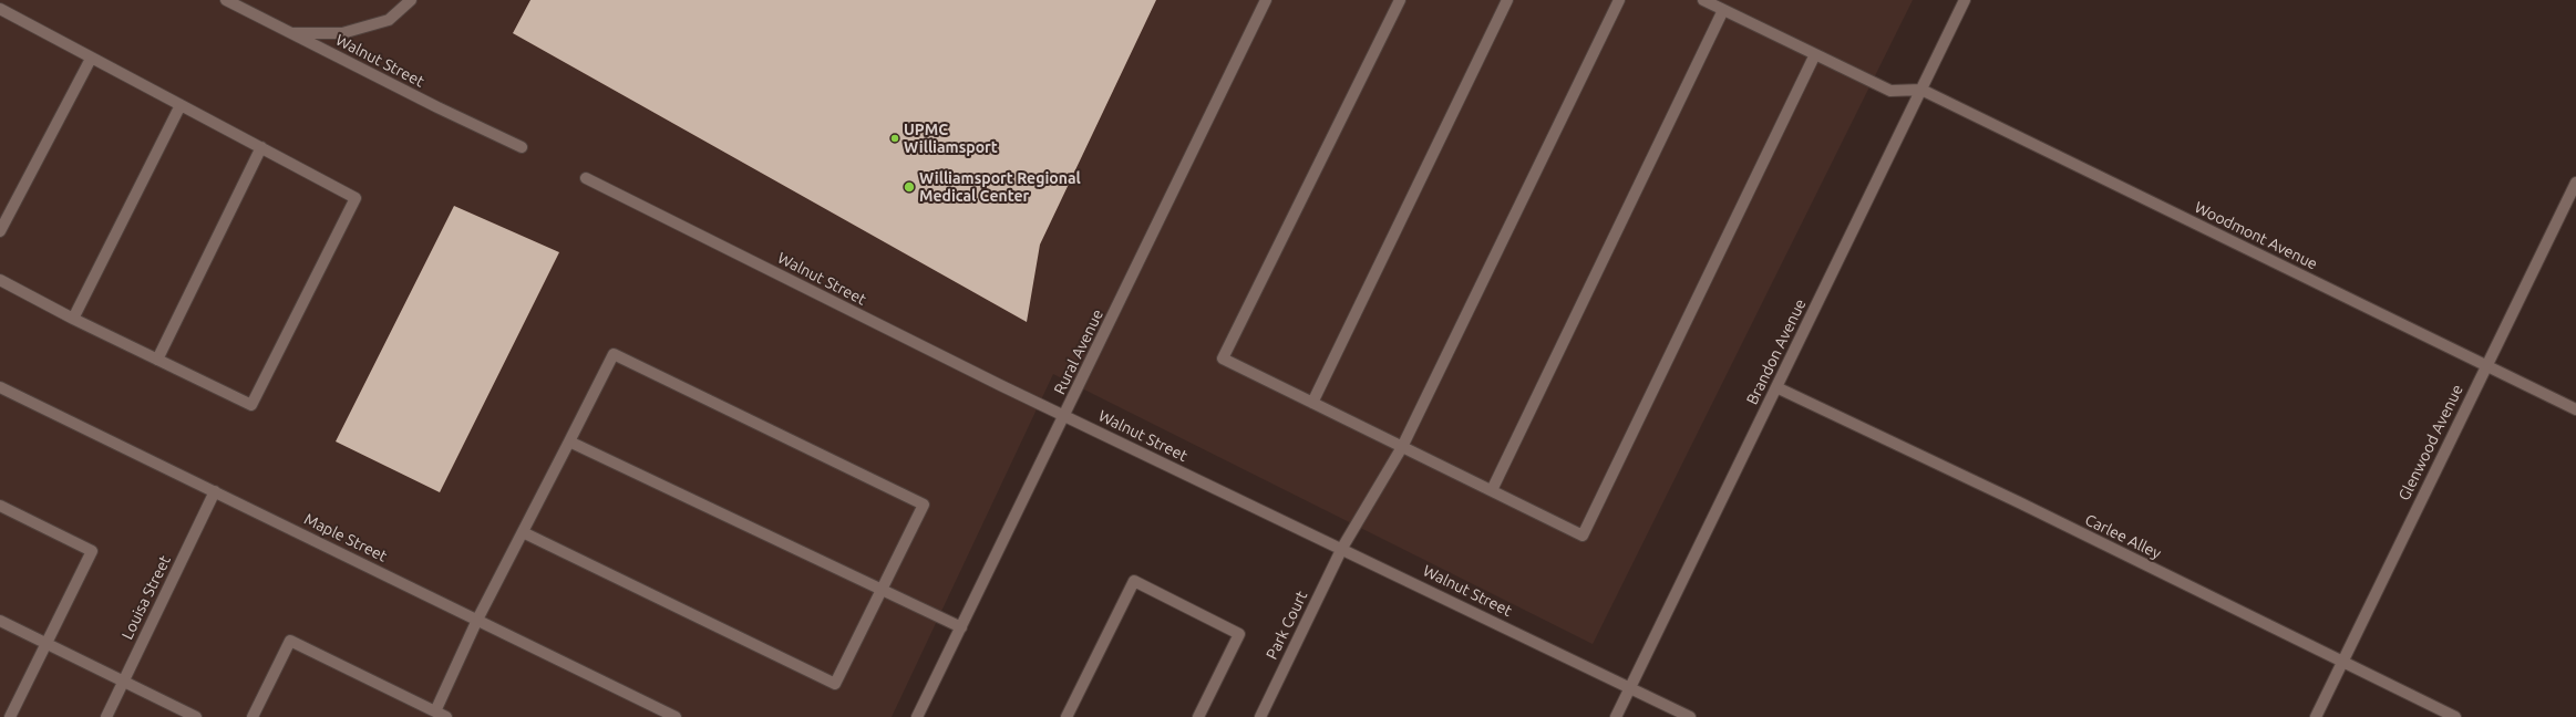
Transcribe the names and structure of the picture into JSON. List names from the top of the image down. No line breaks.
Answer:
{"streets":{"street":["Walnut Street","Woodmont Avenue","Rural Avenue","Brandon Avenue","Glenwood Avenue","Carlee Alley","Maple Street","Louisa Street","Park Court"]},"crossings":[["Walnut Street","Rural Avenue"],["Walnut Street","Brandon Avenue"],["Walnut Street","Park Court"],["Woodmont Avenue","Brandon Avenue"],["Woodmont Avenue","Glenwood Avenue"],["Brandon Avenue","Carlee Alley"],["Glenwood Avenue","Carlee Alley"],["Maple Street","Louisa Street"]],"places":["UPMC Williamsport","Williamsport Regional Medical Center"]}
